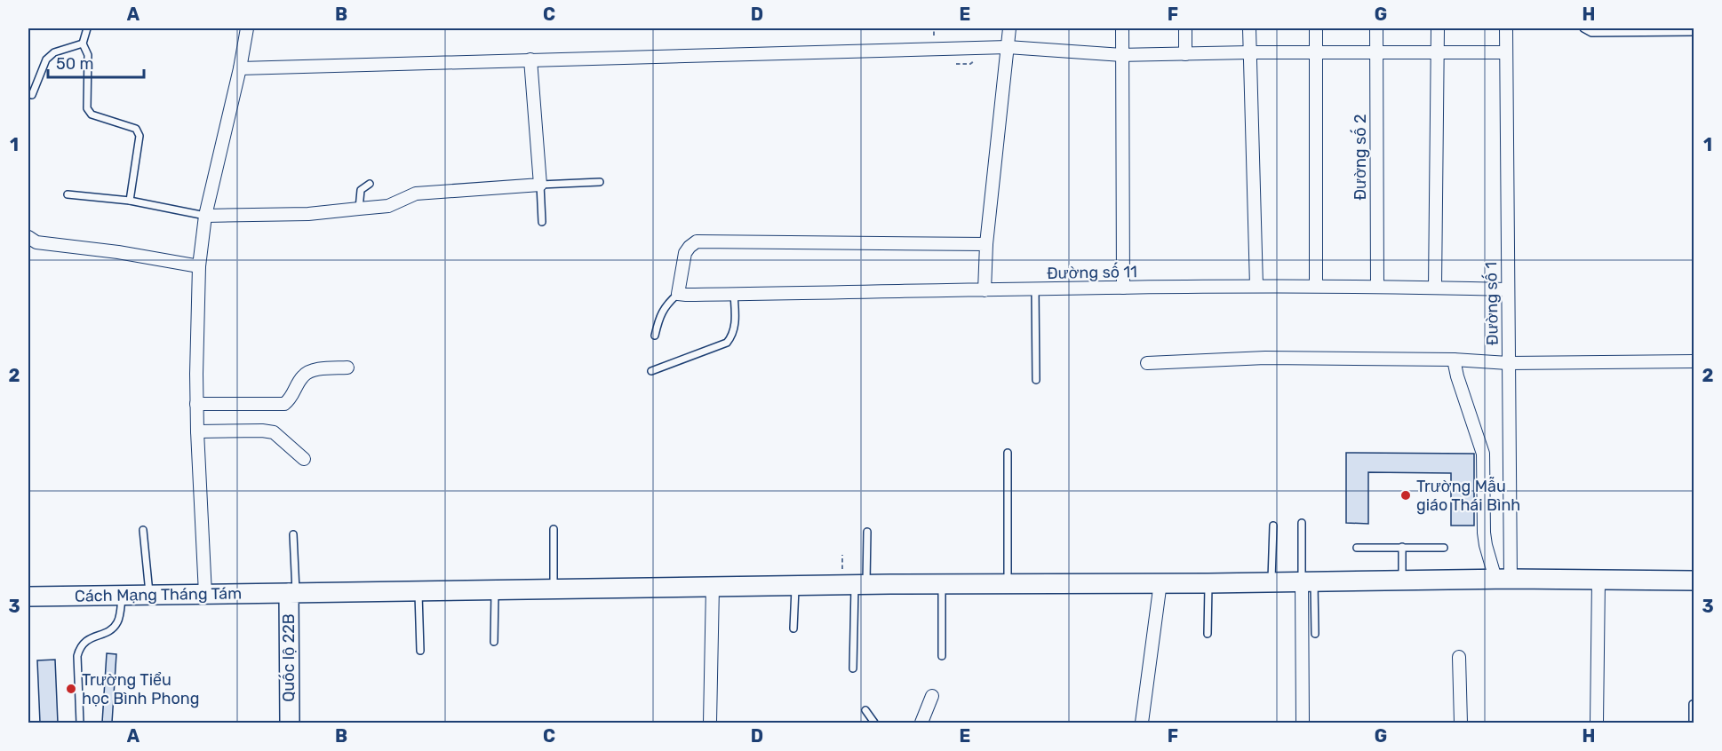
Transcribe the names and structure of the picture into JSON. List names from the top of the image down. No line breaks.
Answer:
{"streets":{"main road":["Cách Mạng Tháng Tám","Quốc lộ 22B"],"street":["Đường số 2","Đường số 11","Đường số 1"]},"crossings":[["Đường số 2","Đường số 11"],["Đường số 11","Đường số 1"],["Đường số 1","Cách Mạng Tháng Tám"],["Cách Mạng Tháng Tám","Quốc lộ 22B"]],"places":["Trường Mẫu giáo Thái Bình","Trường Tiểu học Bình Phong"],"scale_bar":"50 m","grid":{"columns":["A","B","C","D","E","F","G","H"],"rows":["1","2","3"]}}
